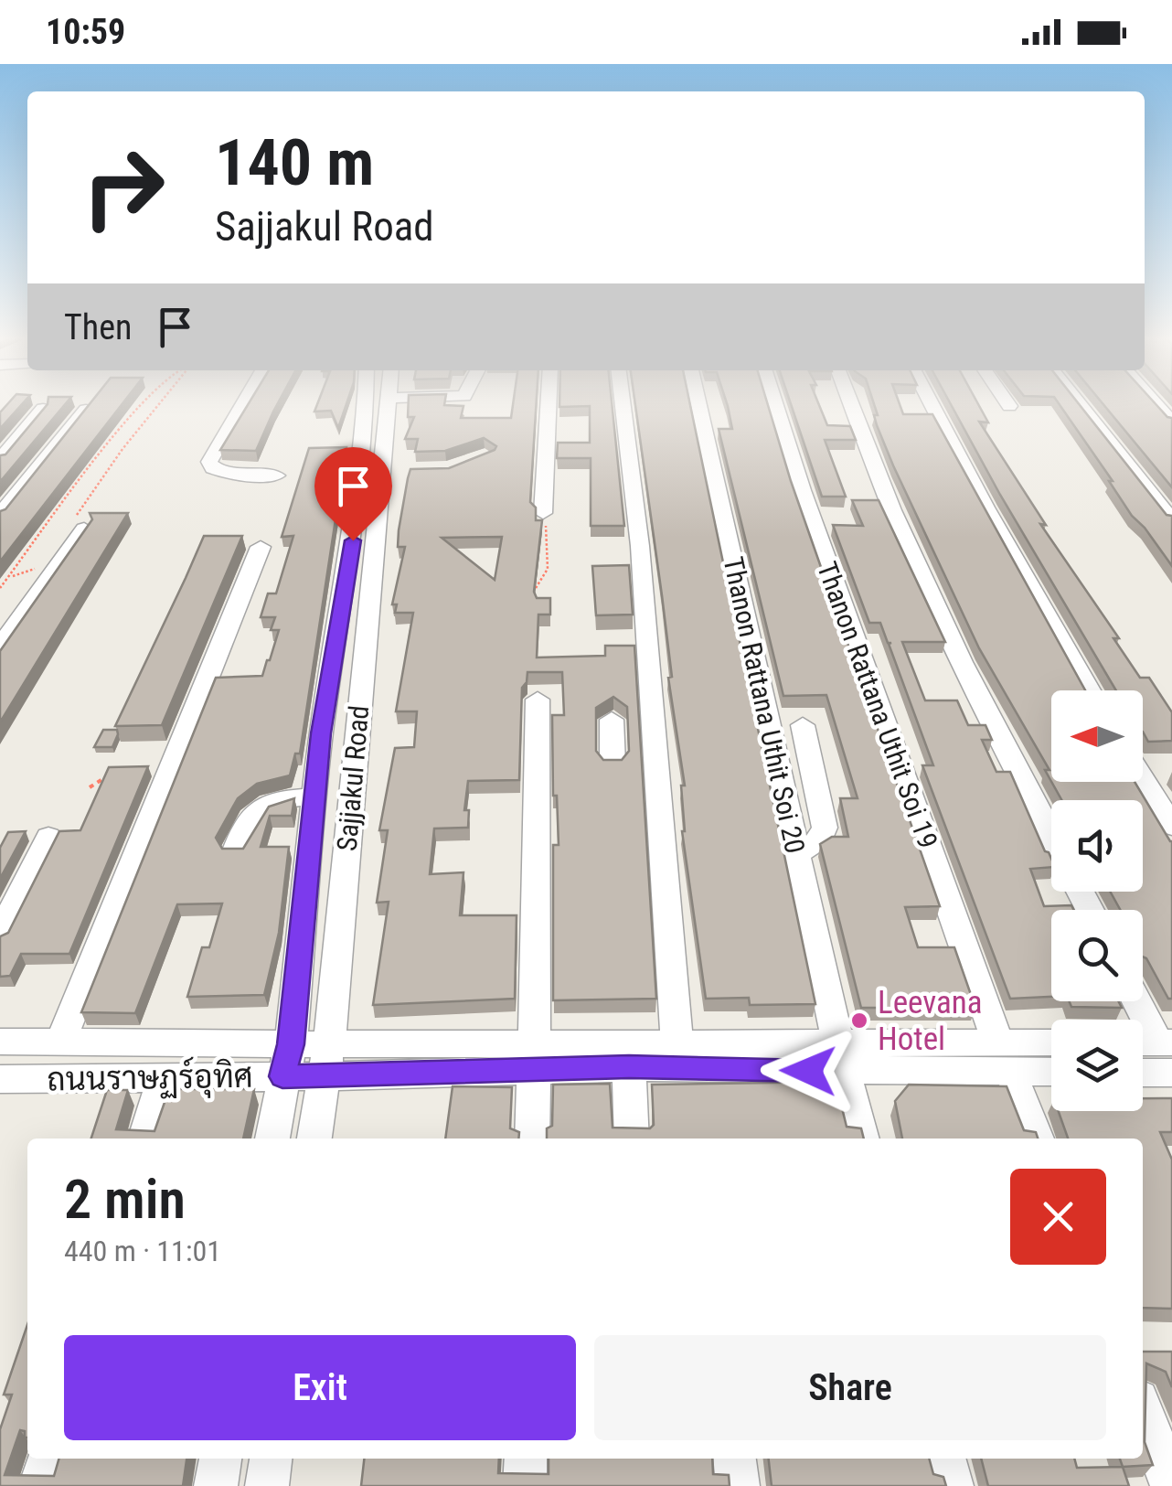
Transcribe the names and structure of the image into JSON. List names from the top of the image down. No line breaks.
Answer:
{"streets":{"street":["Thanon Rattana Uthit Soi 20","Thanon Rattana Uthit Soi 19","Sajjakul Road","ถนนราษฏร์อุทิศ"]},"crossings":[["Thanon Rattana Uthit Soi 20","ถนนราษฏร์อุทิศ"],["Thanon Rattana Uthit Soi 19","ถนนราษฏร์อุทิศ"],["Sajjakul Road","ถนนราษฏร์อุทิศ"]],"places":["Leevana Hotel"],"north":"left","page":{"status":"10:59","turn":["140 m","Sajjakul Road"],"then":"Then","heading":["2 min","440 m · 11:01"],"buttons":["Exit","Share"]}}
